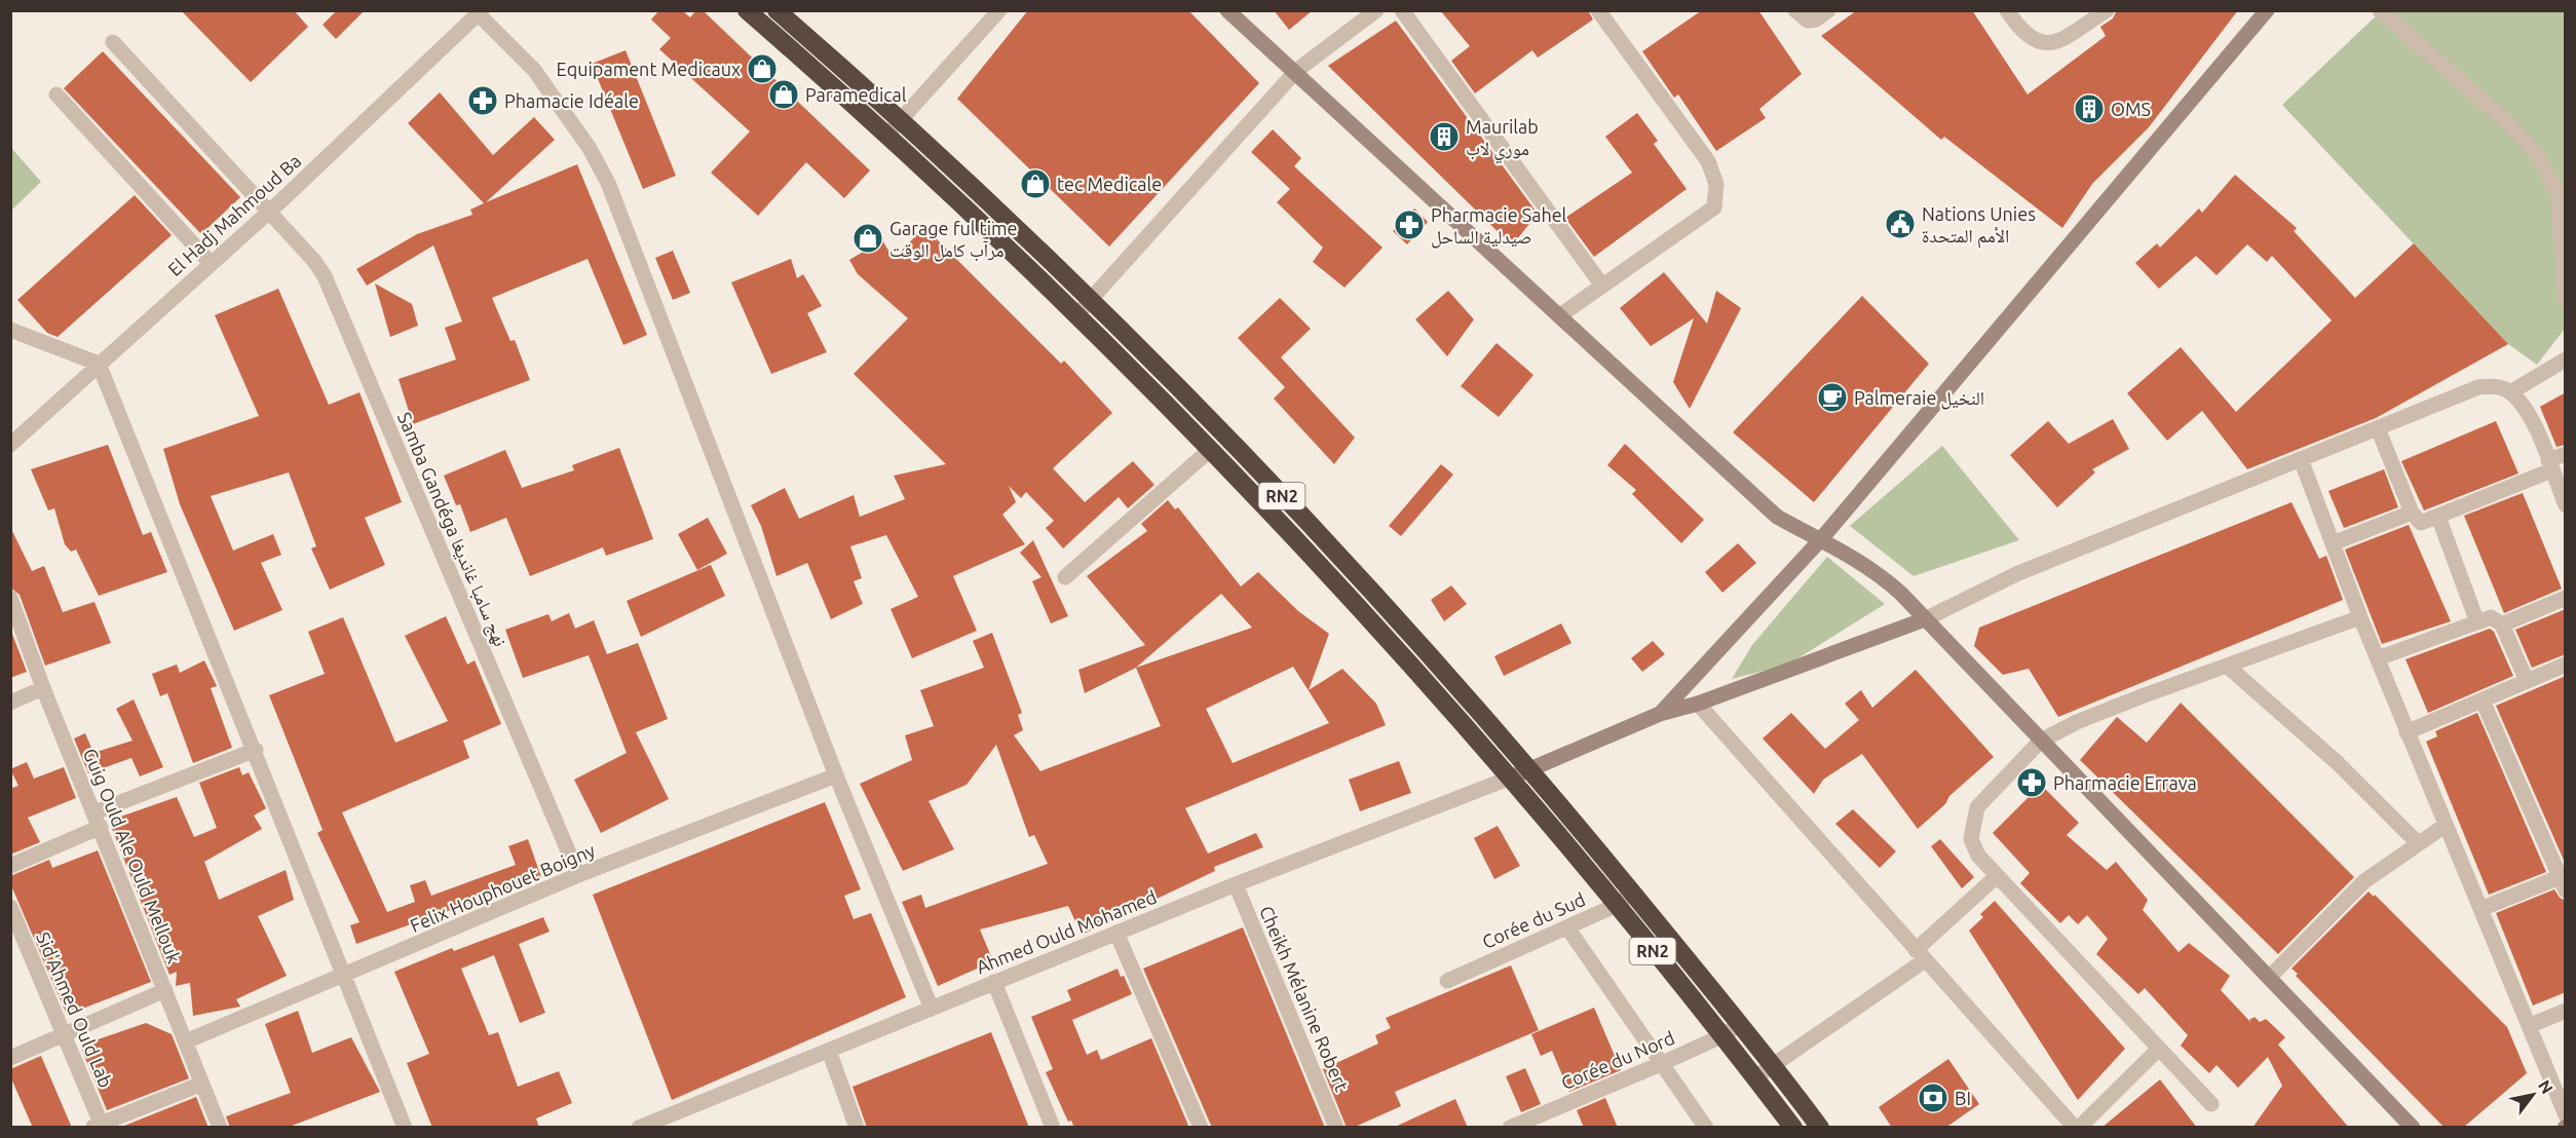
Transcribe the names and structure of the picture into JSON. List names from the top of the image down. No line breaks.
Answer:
{"streets":{"highway":["RN2"],"street":["El Hadj Mahmoud Ba","Samba Gandéga نهج سامبا غانديغا","Guig Ould Ale Ould Mellouk","Felix Houphouet Boigny","Corée du Sud","Ahmed Ould Mohamed","Cheikh Mélanine Robert","Sid'Ahmed Ould Lab","Corée du Nord"]},"crossings":[["El Hadj Mahmoud Ba","Samba Gandéga نهج سامبا غانديغا"],["RN2","Corée du Sud"],["RN2","Ahmed Ould Mohamed"],["RN2","Corée du Nord"],["Samba Gandéga نهج سامبا غانديغا","Felix Houphouet Boigny"],["Guig Ould Ale Ould Mellouk","Felix Houphouet Boigny"],["Ahmed Ould Mohamed","Cheikh Mélanine Robert"]],"places":{"shop":["Equipament Medicaux","Paramedical","tec Medicale","Garage ful time مرآب كامل الوقت"],"pharmacy":["Phamacie Idéale","Pharmacie Sahel صيدلية الساحل","Pharmacie Errava"],"building":["OMS","Maurilab موري لاب"],"public building":["Nations Unies الأمم المتحدة"],"cafe":["Palmeraie النخيل"],"bank":["BI"]},"north":"top right"}
